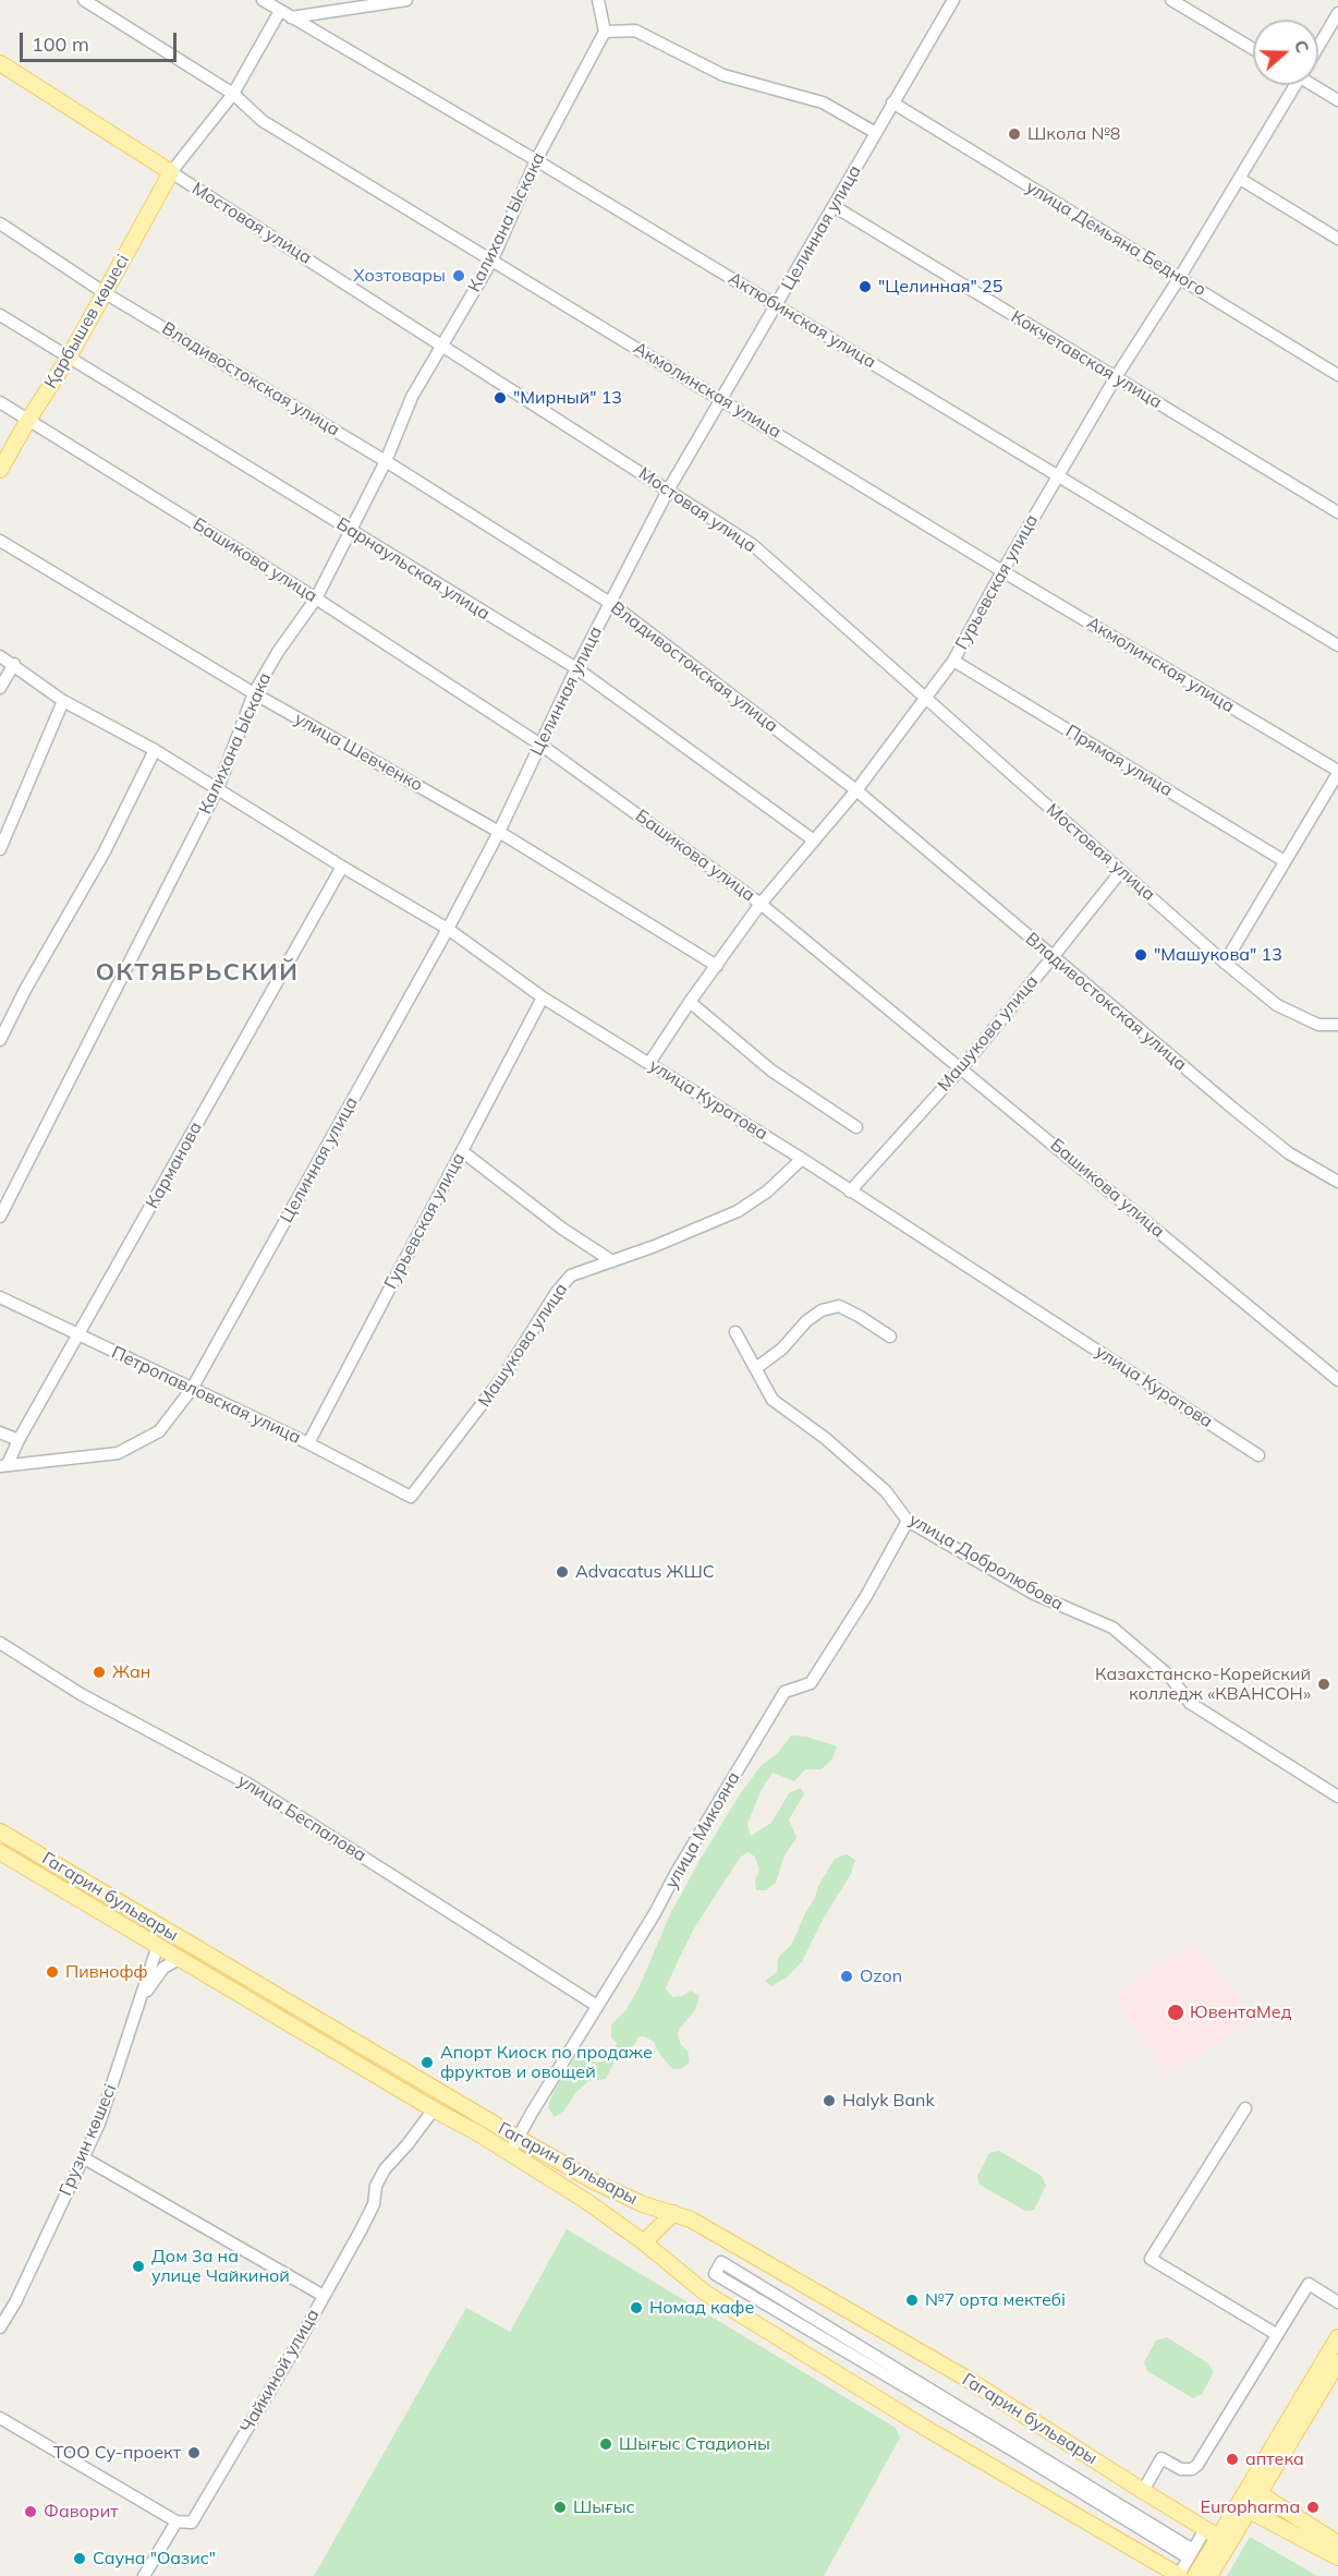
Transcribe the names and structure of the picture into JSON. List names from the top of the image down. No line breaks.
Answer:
{"streets":{"main road":["Мостовая улица","Қарбышев көшесі","Гагарин бульвары"],"street":["Калихана Ыскака","Целинная улица","улица Демьяна Бедного","Актюбинская улица","Кокчетавская улица","Владивостокская улица","Акмолинская улица","Башикова улица","Барнаульская улица","Гурьевская улица","улица Шевченко","Прямая улица","Машукова улица","улица Куратова","Карманова","Петропавловская улица","улица Добролюбова","улица Беспалова","улица Микояна","Грузин көшесі","Чайкиной улица"]},"crossings":[["Калихана Ыскака","Мостовая улица"],["Калихана Ыскака","Актюбинская улица"],["Калихана Ыскака","Владивостокская улица"],["Калихана Ыскака","Акмолинская улица"],["Калихана Ыскака","Башикова улица"],["Калихана Ыскака","Барнаульская улица"],["Калихана Ыскака","улица Шевченко"],["Калихана Ыскака","улица Куратова"],["Мостовая улица","Целинная улица"],["Мостовая улица","Қарбышев көшесі"],["Мостовая улица","Гурьевская улица"],["Мостовая улица","Машукова улица"],["Целинная улица","улица Демьяна Бедного"],["Целинная улица","Актюбинская улица"],["Целинная улица","Кокчетавская улица"],["Целинная улица","Владивостокская улица"],["Целинная улица","Акмолинская улица"],["Целинная улица","Башикова улица"],["Целинная улица","Барнаульская улица"],["Целинная улица","улица Шевченко"],["Целинная улица","улица Куратова"],["Целинная улица","Карманова"],["Целинная улица","Петропавловская улица"],["улица Демьяна Бедного","Гурьевская улица"],["Актюбинская улица","Гурьевская улица"],["Қарбышев көшесі","Владивостокская улица"],["Қарбышев көшесі","Башикова улица"],["Қарбышев көшесі","Барнаульская улица"],["Кокчетавская улица","Гурьевская улица"],["Владивостокская улица","Гурьевская улица"],["Владивостокская улица","Машукова улица"],["Акмолинская улица","Гурьевская улица"],["Башикова улица","Гурьевская улица"],["Башикова улица","Машукова улица"],["Барнаульская улица","Гурьевская улица"],["Гурьевская улица","улица Шевченко"],["Гурьевская улица","Прямая улица"],["Гурьевская улица","улица Куратова"],["Гурьевская улица","Петропавловская улица"],["Машукова улица","улица Куратова"],["Машукова улица","Петропавловская улица"],["улица Куратова","Карманова"],["Карманова","Петропавловская улица"],["улица Добролюбова","улица Микояна"],["улица Беспалова","улица Микояна"],["улица Микояна","Гагарин бульвары"],["Гагарин бульвары","Грузин көшесі"],["Гагарин бульвары","Чайкиной улица"]],"districts":["ОКТЯБРЬСКИЙ"],"places":["Школа №8","Хозтовары","\"Целинная\" 25","\"Мирный\" 13","\"Машукова\" 13","Advacatus ЖШС","Жан","Казахстанско-Корейский колледж «КВАНСОН»","Пивнофф","Ozon","ЮвентаМед","Апорт Киоск по продаже фруктов и овощей","Halyk Bank","Дом 3а на улице Чайкиной","№7 орта мектебі","Номад кафе","Шығыс Стадионы","ТОО Су-проект","аптека","Шығыс","Europharma","Фаворит","Сауна \"Оазис\""],"scale_bar":"100 m","north":"right"}
